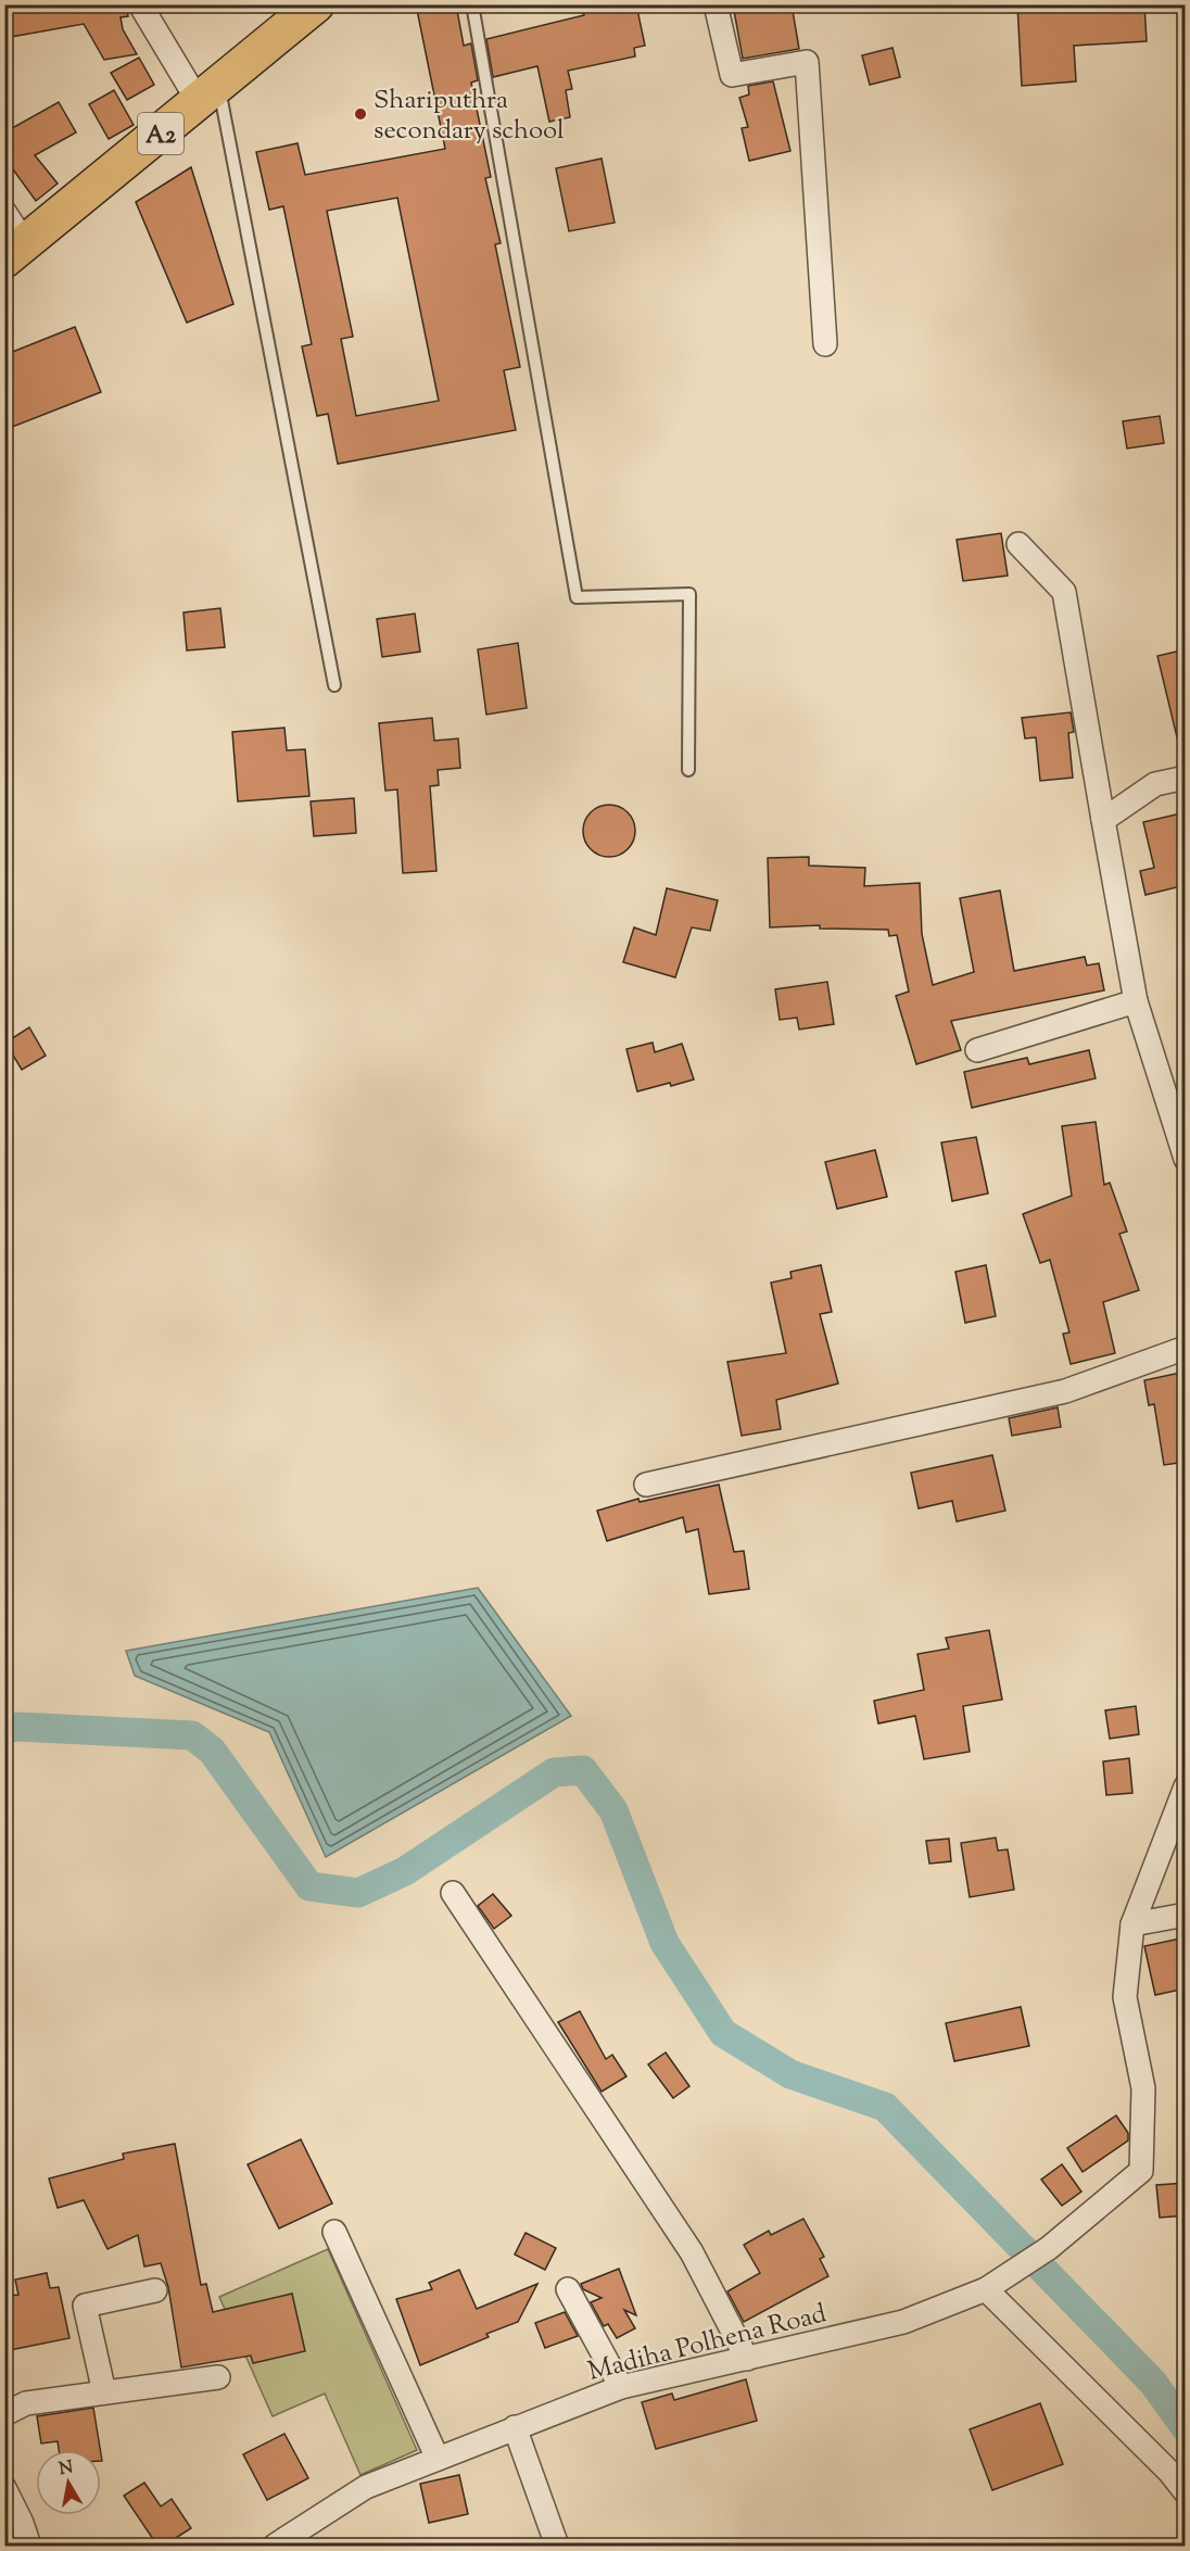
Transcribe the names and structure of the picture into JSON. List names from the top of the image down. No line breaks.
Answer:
{"streets":{"highway":["A2"],"street":["Madiha Polhena Road"]},"places":["Shariputhra secondary school"],"north":"top"}
